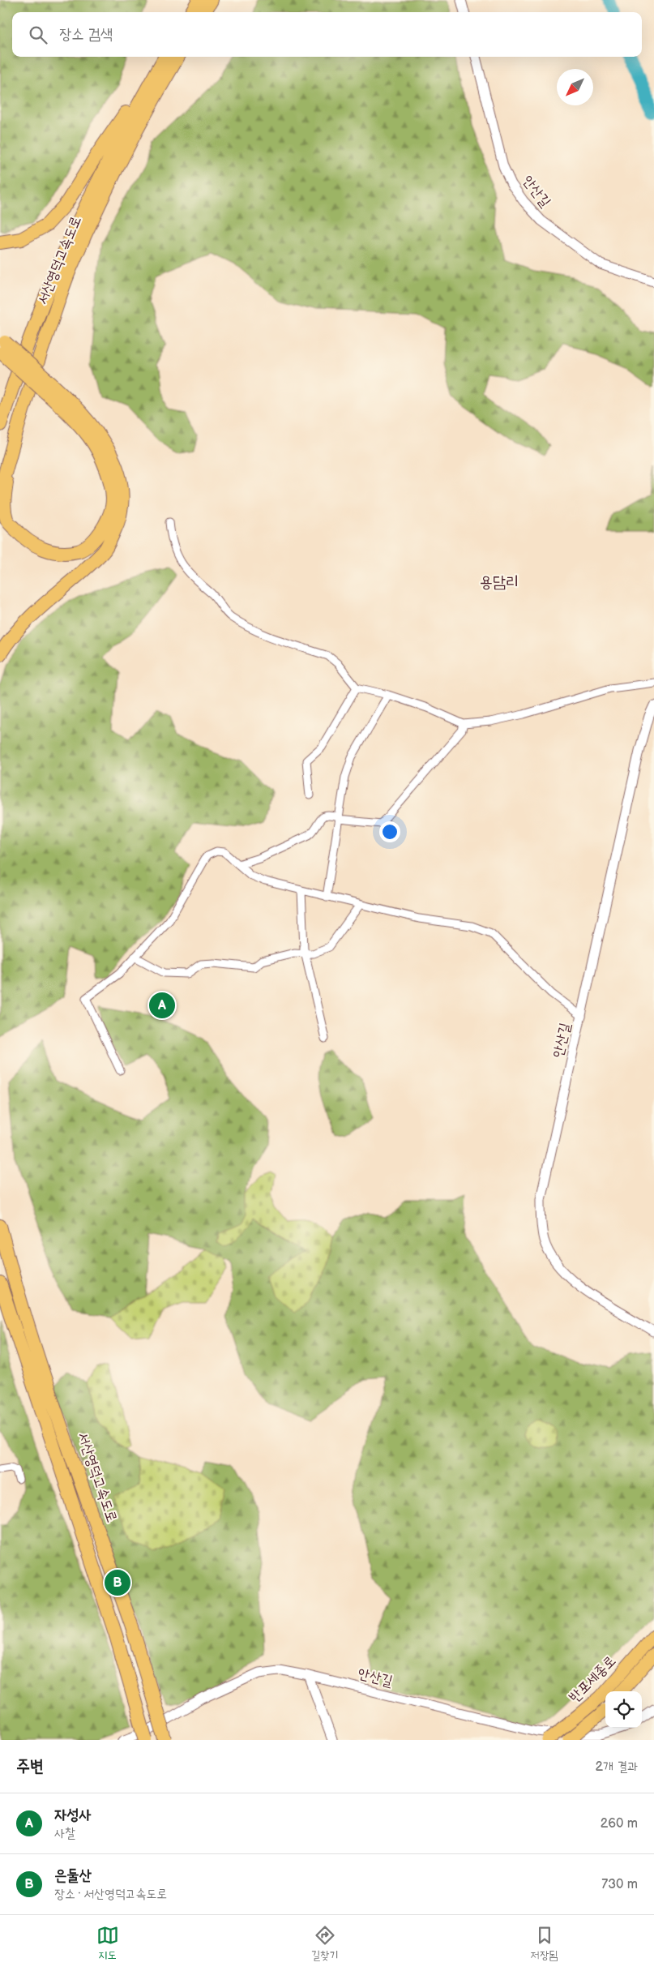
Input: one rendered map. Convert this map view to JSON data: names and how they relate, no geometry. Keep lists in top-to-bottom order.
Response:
{
  "streets": {
    "highway": ["서산영덕고속도로", "반포세종로"],
    "street": ["안산길"]
  },
  "districts": ["용담리"],
  "north": "bottom left",
  "page": {
    "search": "장소 검색",
    "pins": ["A", "B"],
    "heading": ["주변", "2개 결과"],
    "list": [
      {
        "mark": "A",
        "name": "자성사",
        "note": "사찰",
        "value": "260 m"
      },
      {
        "mark": "B",
        "name": "은둘산",
        "note": "장소 · 서산영덕고속도로",
        "value": "730 m"
      }
    ],
    "nav": ["지도", "길찾기", "저장됨"]
  }
}
